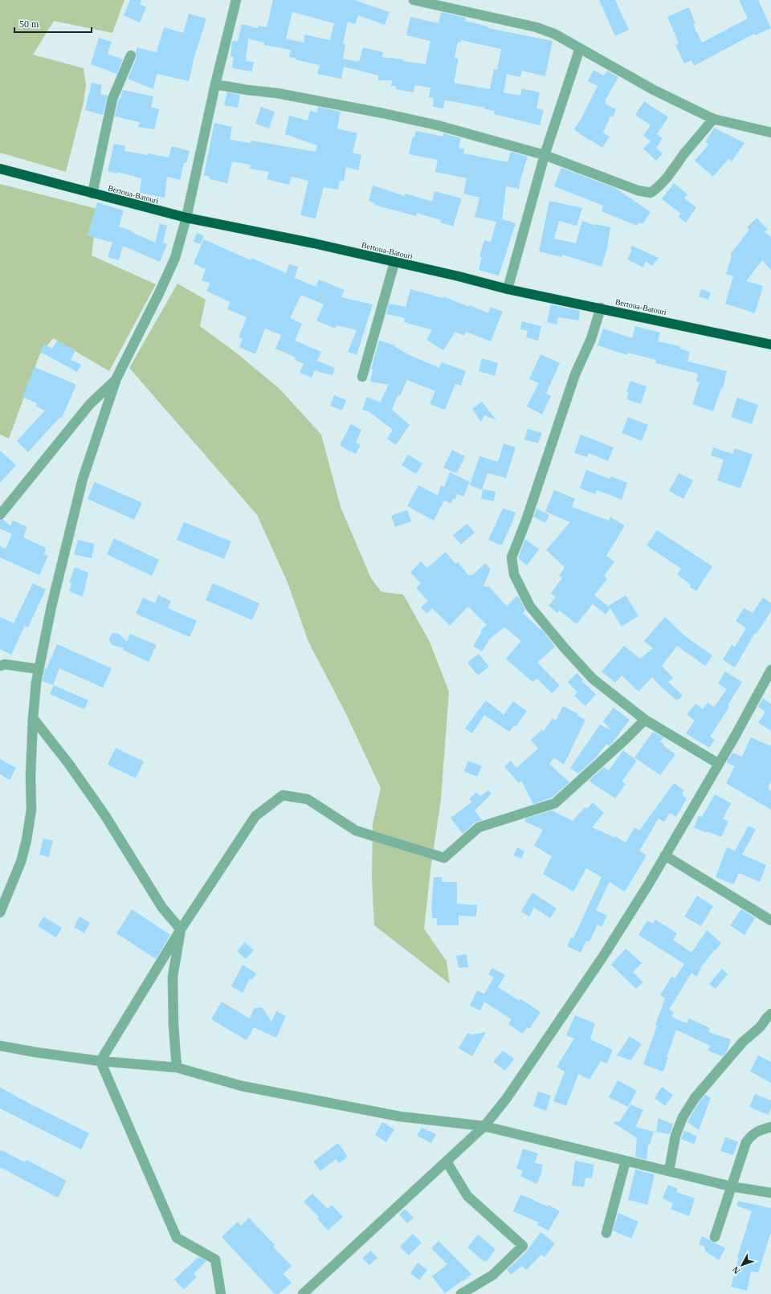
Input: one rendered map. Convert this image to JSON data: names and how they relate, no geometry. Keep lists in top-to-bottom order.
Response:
{
  "streets": {
    "highway": ["Bertoua-Batouri"]
  },
  "scale_bar": "50 m",
  "north": "bottom left"
}
